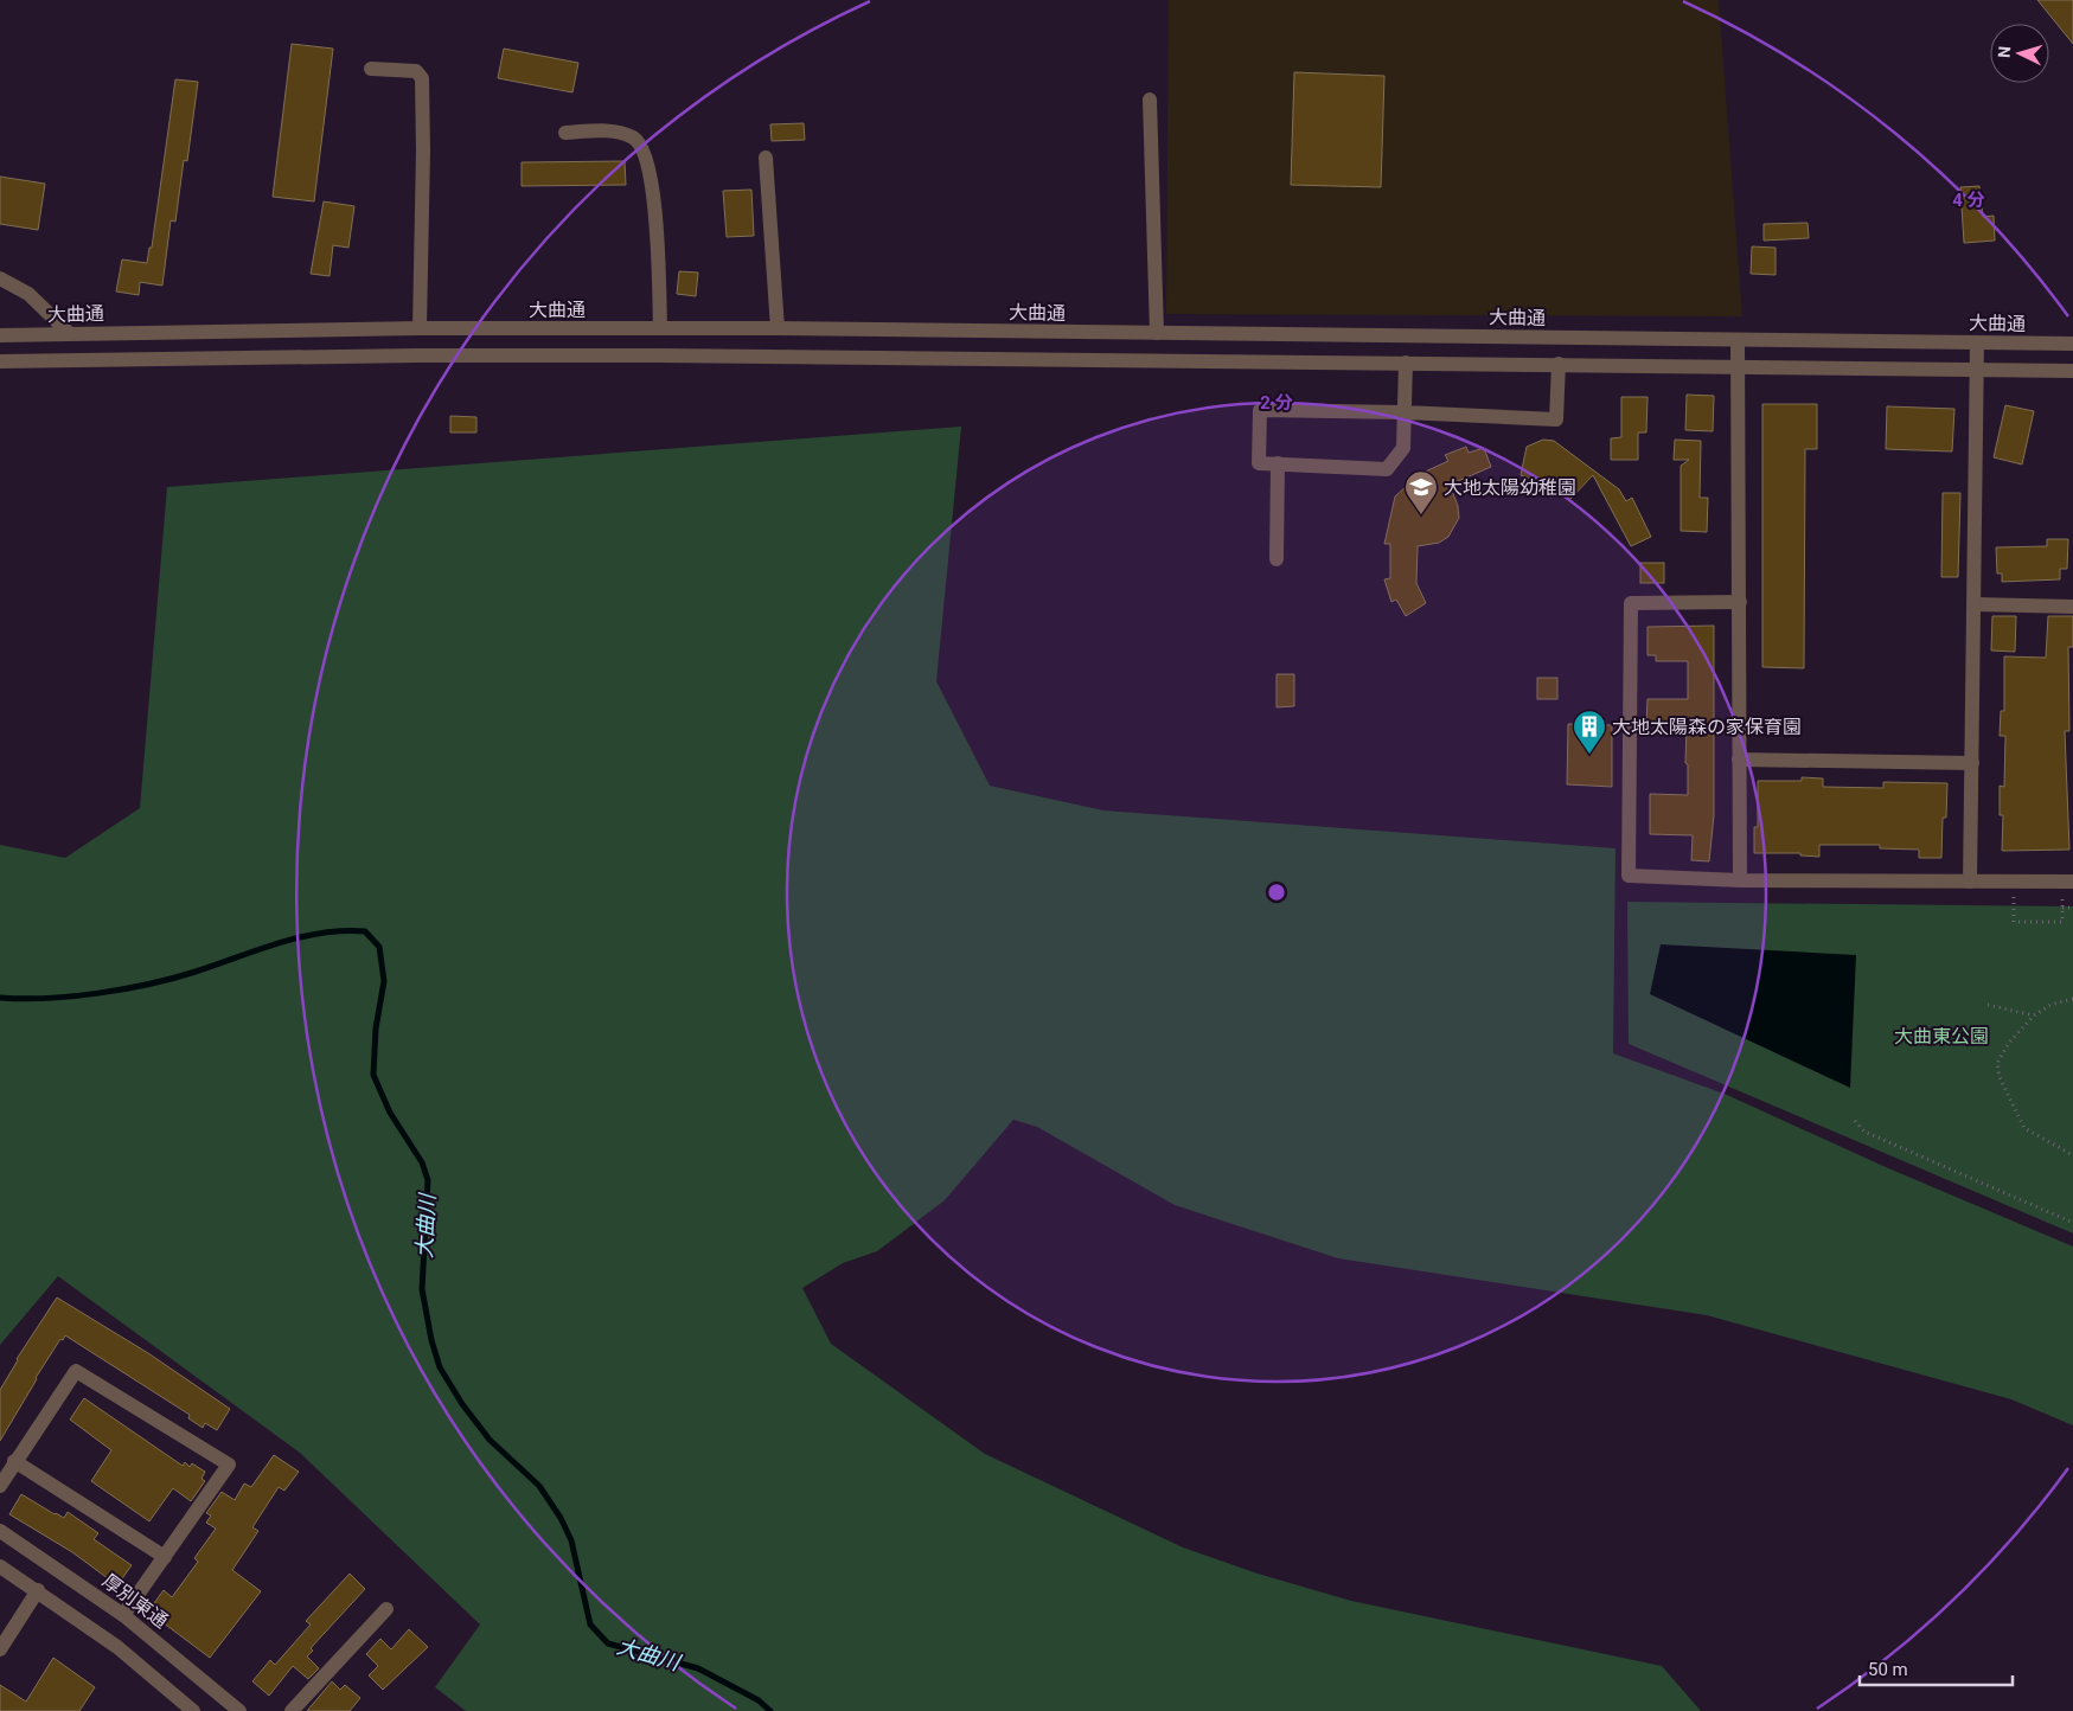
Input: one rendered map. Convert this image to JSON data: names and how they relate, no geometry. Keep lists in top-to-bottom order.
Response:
{
  "streets": {
    "street": ["大曲通", "厚別東通"]
  },
  "water": ["大曲川"],
  "parks": ["大曲東公園"],
  "places": {
    "school or university": ["大地太陽幼稚園"],
    "building": ["大地太陽森の家保育園"]
  },
  "scale_bar": "50 m",
  "north": "left",
  "rings": ["4 分", "2 分"]
}
